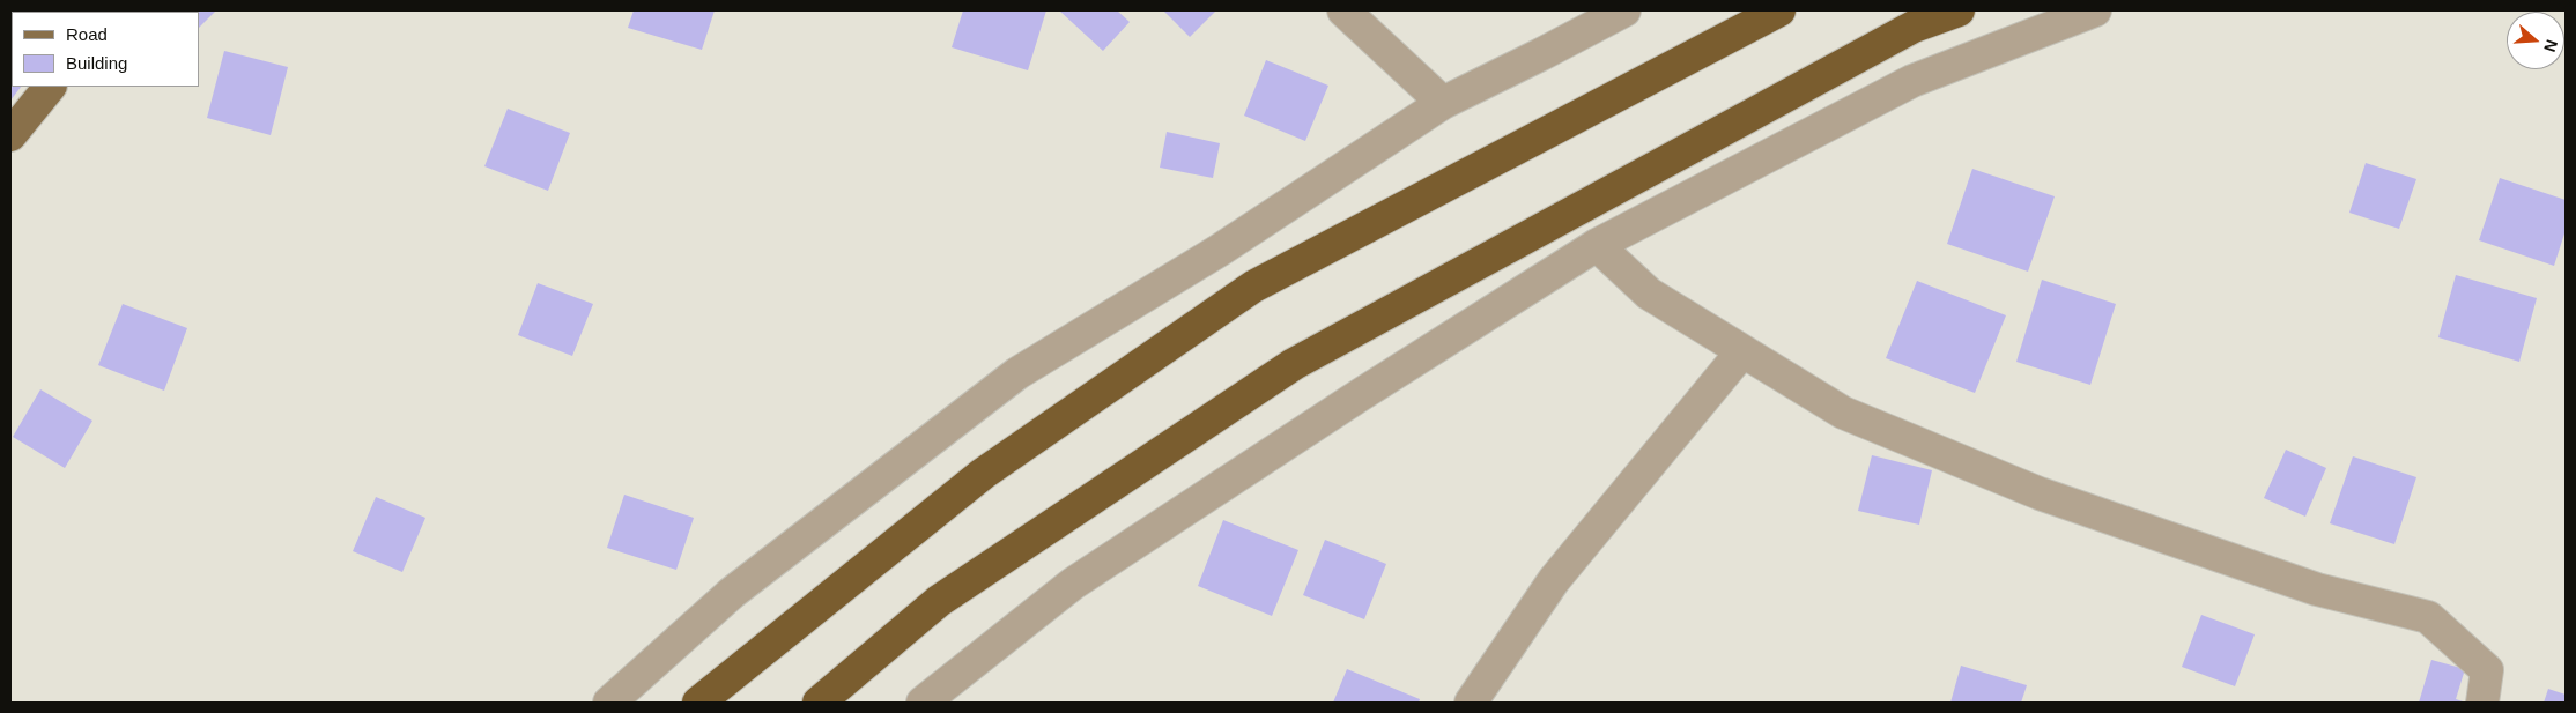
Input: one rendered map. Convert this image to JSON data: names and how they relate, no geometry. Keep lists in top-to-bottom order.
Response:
{
  "legend": ["Road", "Building"],
  "north": "right"
}
